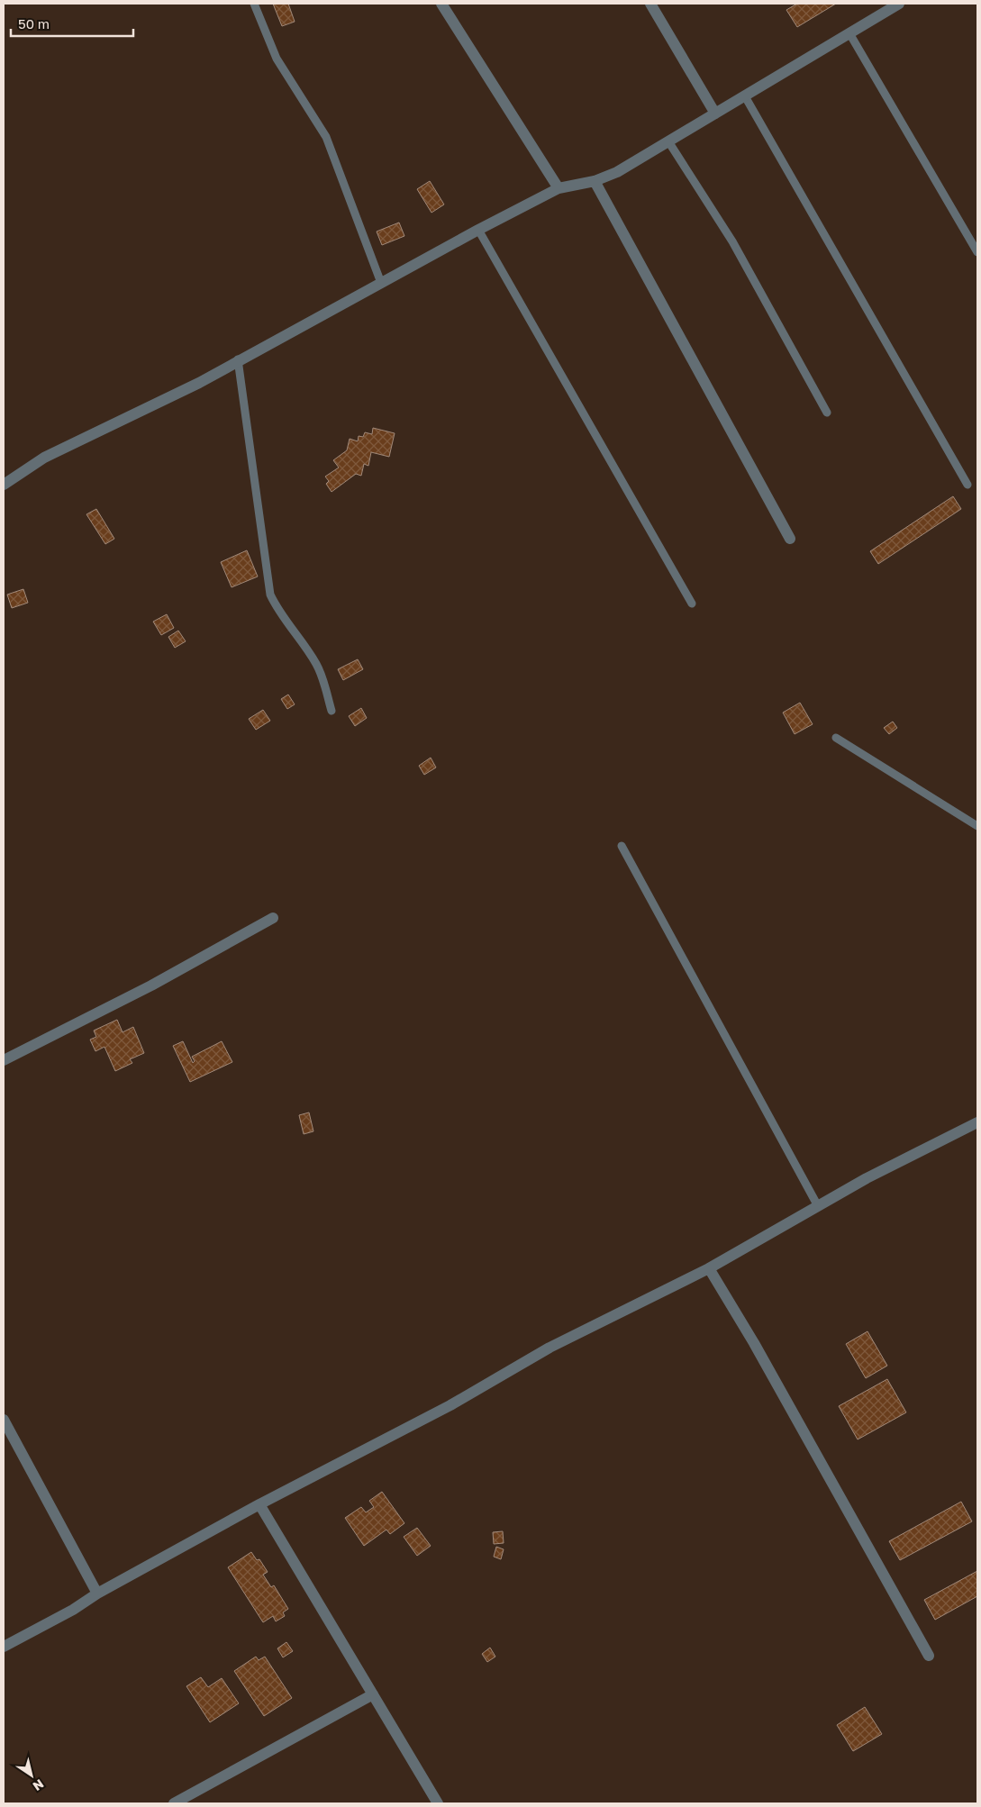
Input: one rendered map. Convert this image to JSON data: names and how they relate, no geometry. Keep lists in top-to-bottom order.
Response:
{
  "scale_bar": "50 m",
  "north": "bottom right"
}
